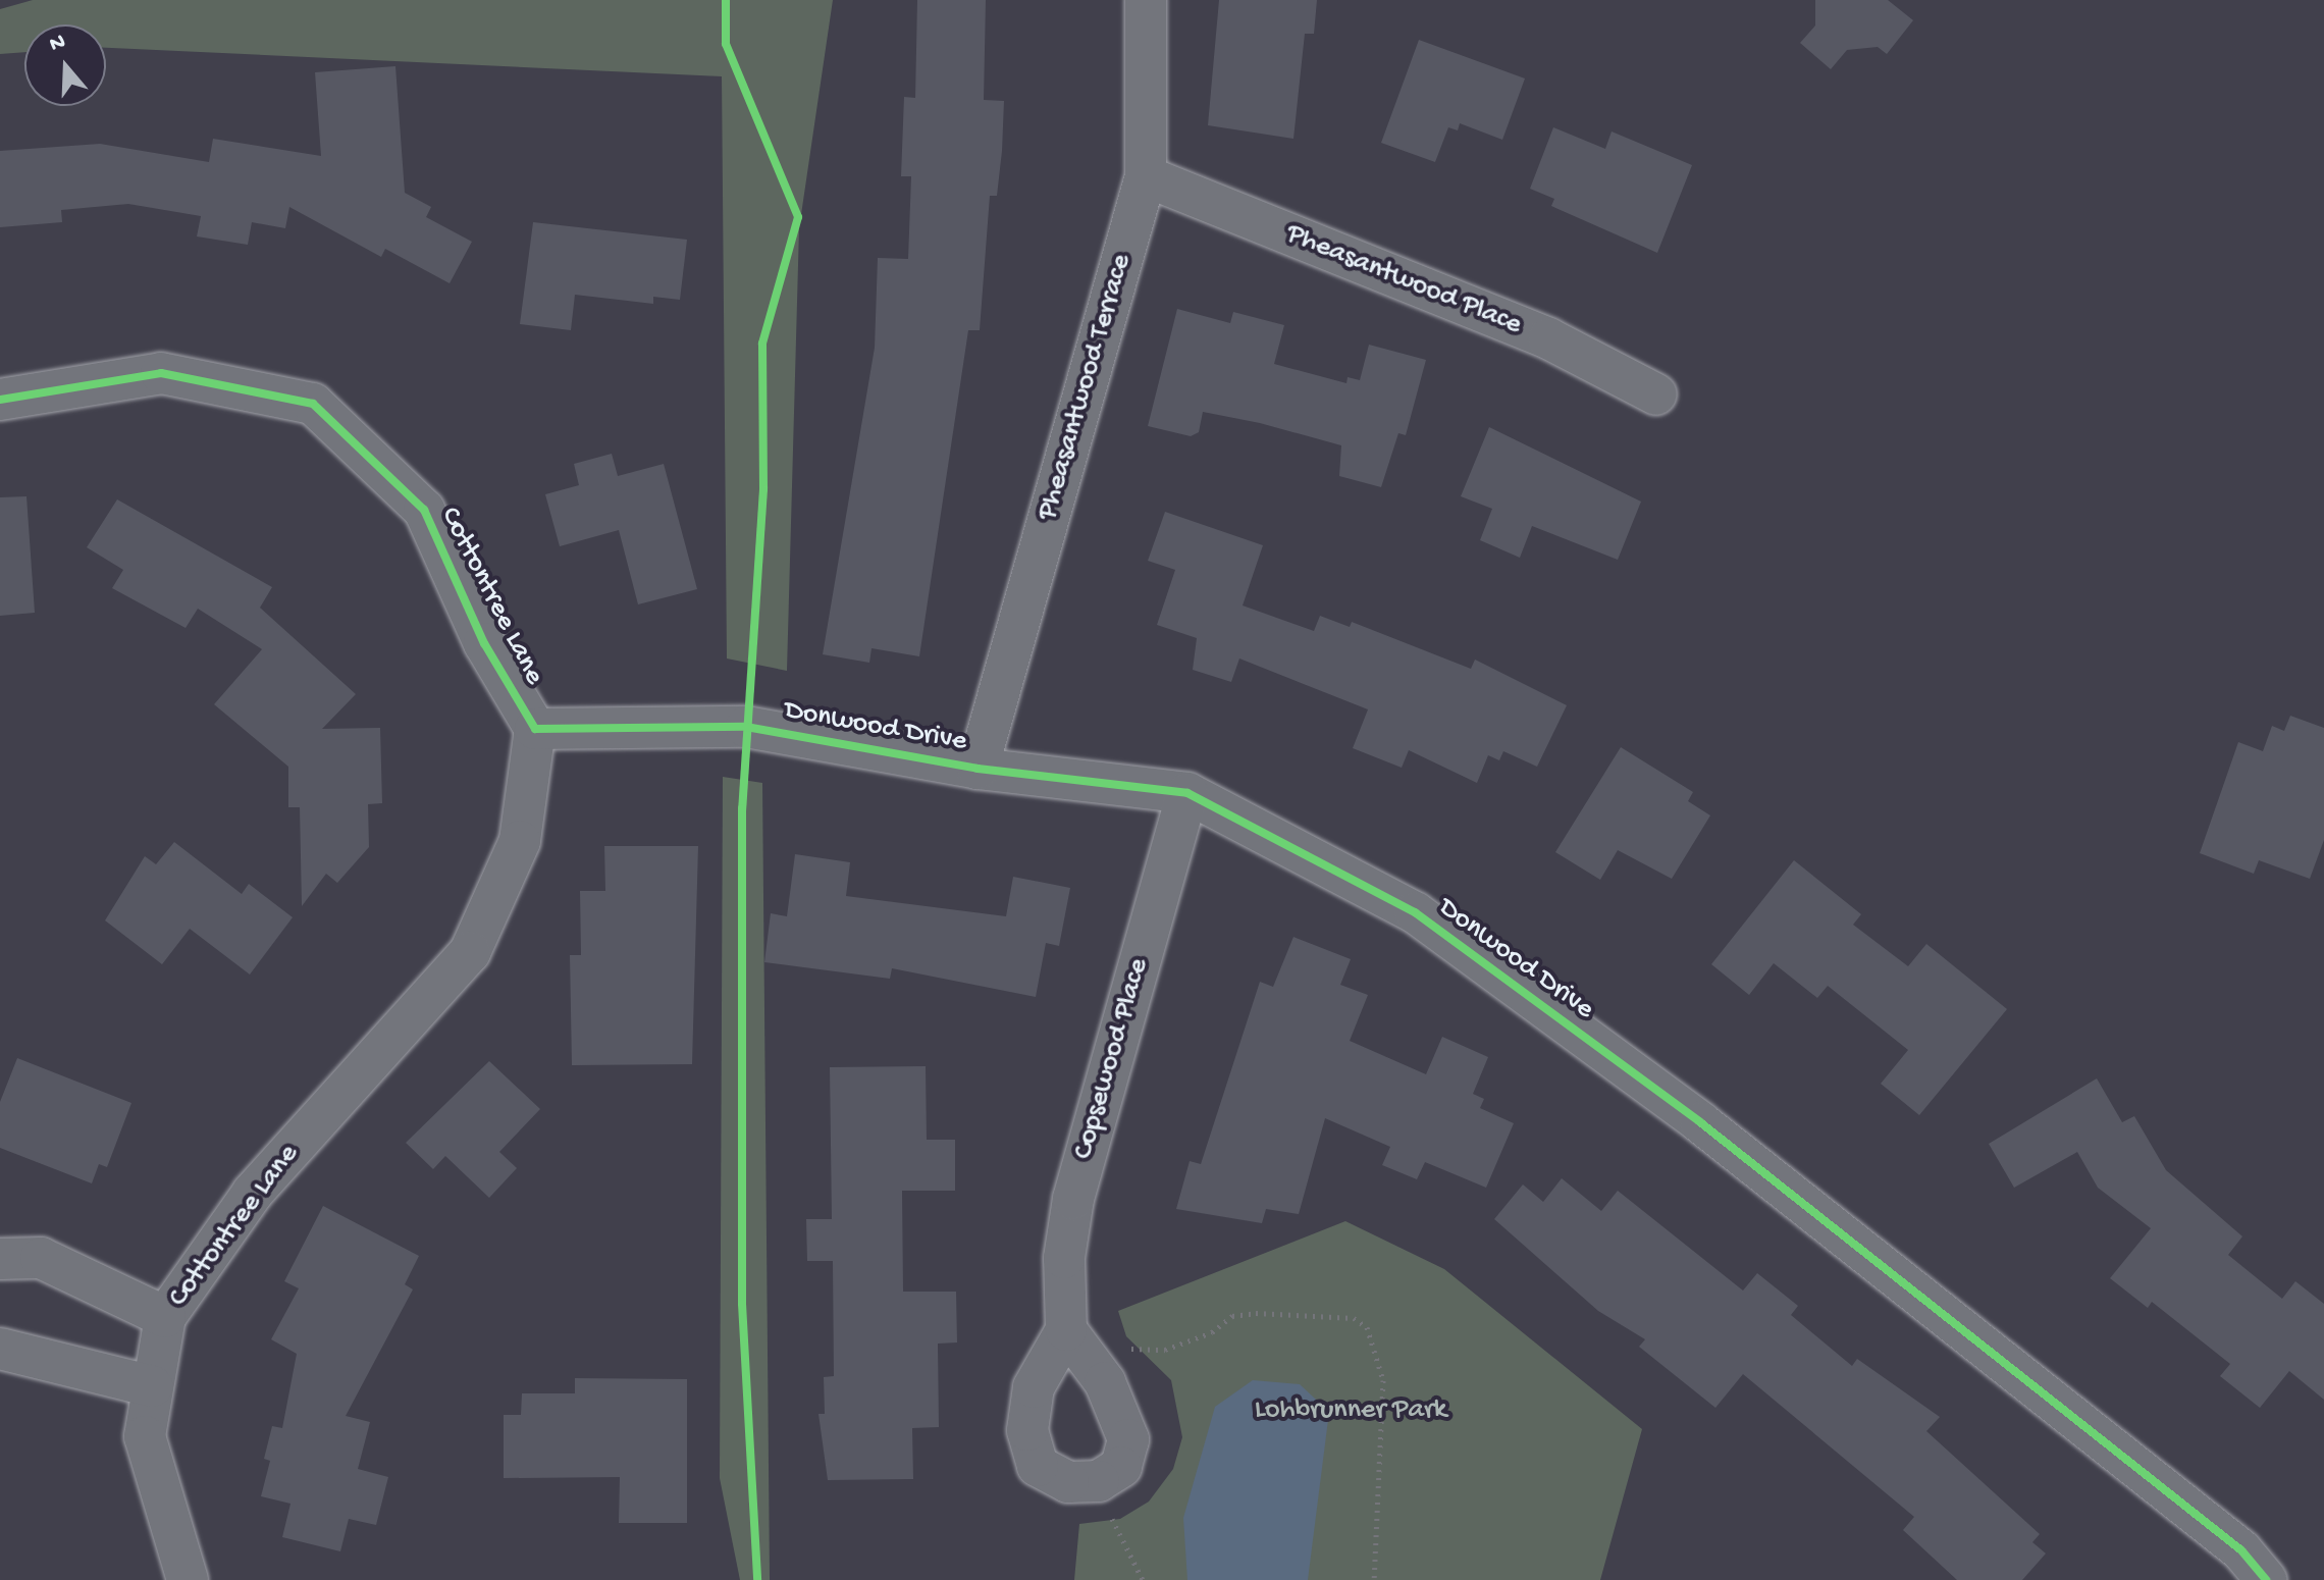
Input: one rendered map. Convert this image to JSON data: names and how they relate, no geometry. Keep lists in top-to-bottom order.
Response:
{
  "streets": {
    "street": [
      "Pheasantwood Place",
      "Pheasantwood Terrace",
      "Cottontree Lane",
      "Donwood Drive",
      "Copsewood Place"
    ]
  },
  "crossings": [
    ["Pheasantwood Place", "Pheasantwood Terrace"],
    ["Pheasantwood Terrace", "Donwood Drive"],
    ["Cottontree Lane", "Donwood Drive"],
    ["Donwood Drive", "Copsewood Place"]
  ],
  "parks": ["Lohbrunner Park"],
  "north": "top"
}
